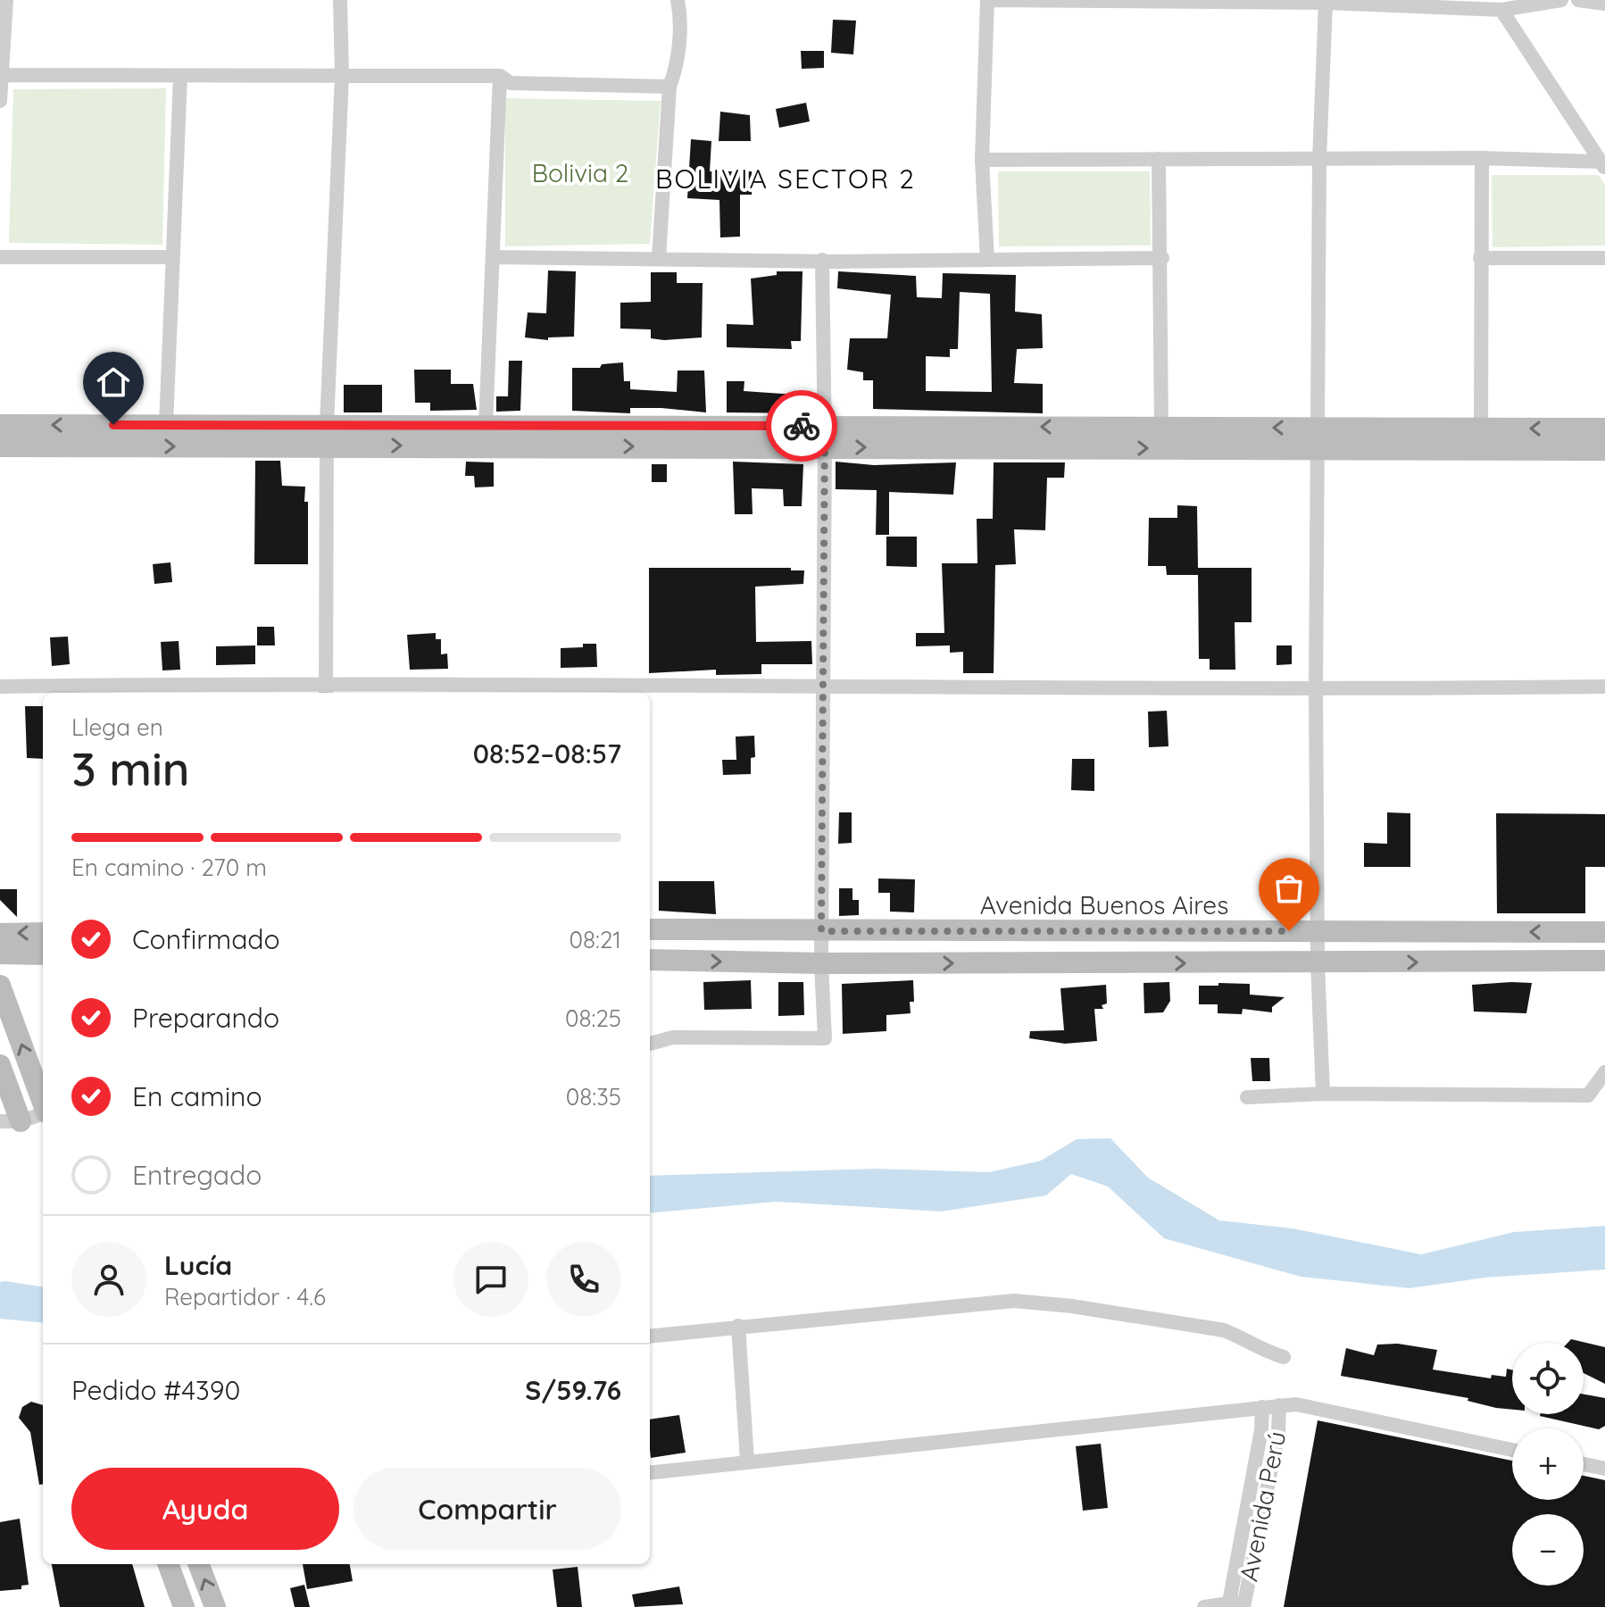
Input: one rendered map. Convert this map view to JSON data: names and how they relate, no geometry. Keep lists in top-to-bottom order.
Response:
{
  "streets": {
    "main road": ["Avenida Buenos Aires"],
    "street": ["Avenida Perú"]
  },
  "districts": ["BOLIVIA SECTOR 2"],
  "parks": ["Bolivia 2"],
  "page": {
    "heading": ["3 min", "Llega en", "08:52–08:57"],
    "panel": [
      "Lucía",
      "Repartidor · 4.6",
      "Pedido #4390",
      "S/59.76"
    ],
    "bar": "En camino · 270 m",
    "list": [
      ["Confirmado", "08:21"],
      ["Preparando", "08:25"],
      ["En camino", "08:35"],
      "Entregado"
    ],
    "map_buttons": ["+", "−"],
    "buttons": ["Ayuda", "Compartir"]
  }
}
